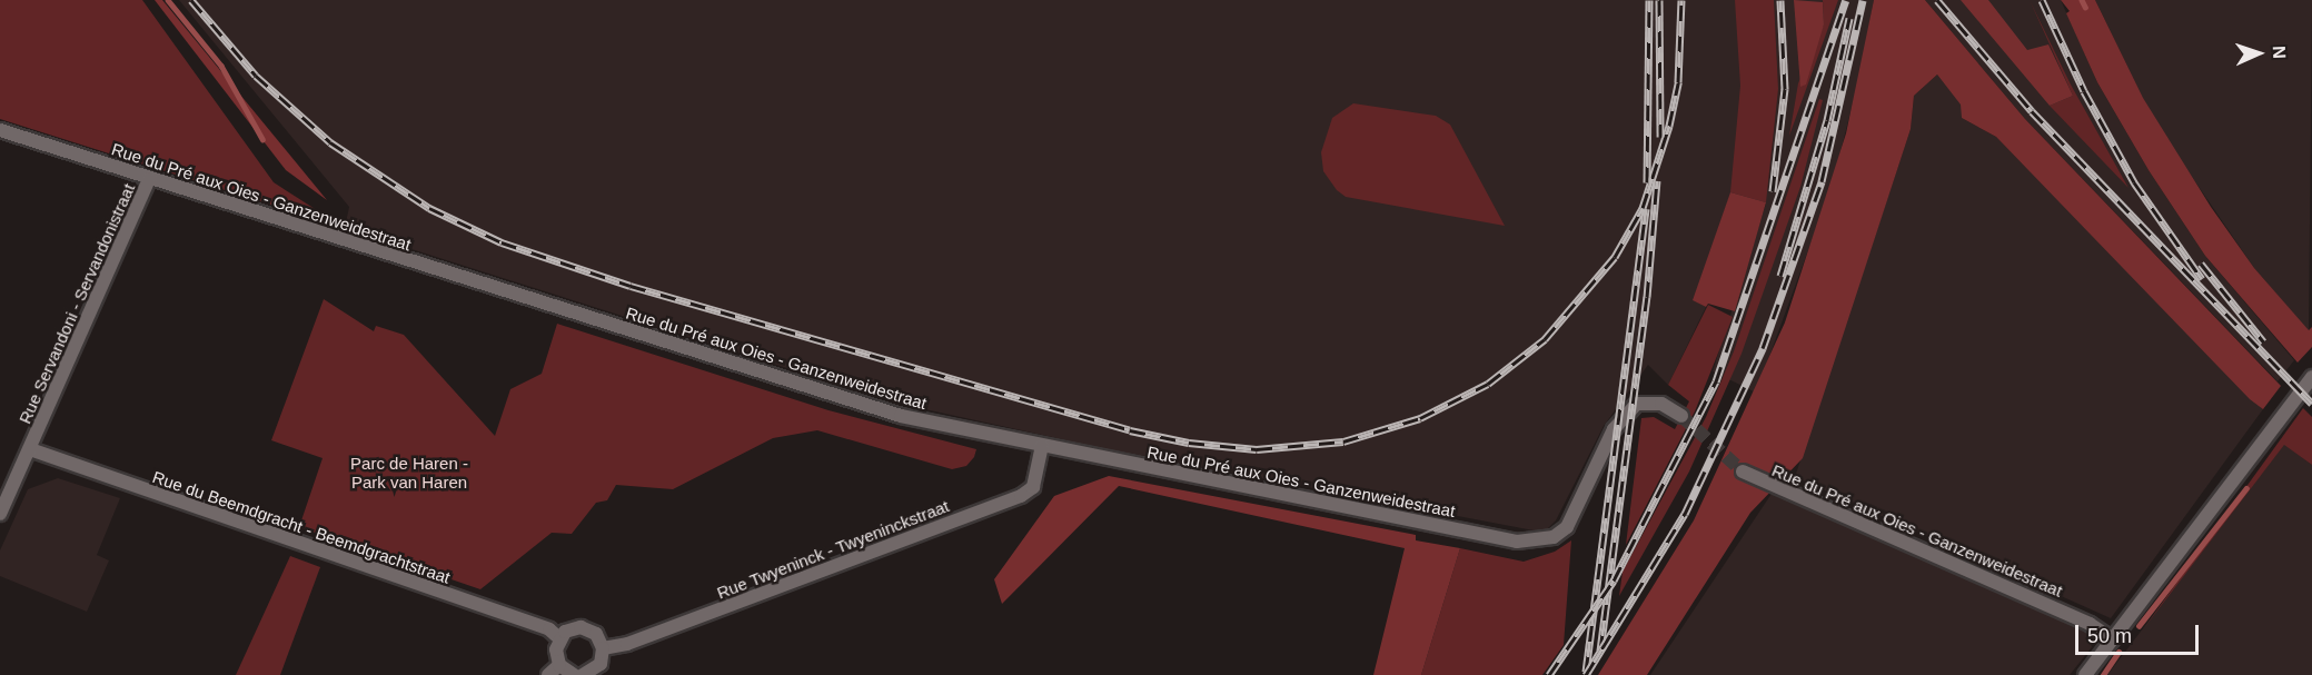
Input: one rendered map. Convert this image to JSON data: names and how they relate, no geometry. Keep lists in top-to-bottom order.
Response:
{
  "streets": {
    "street": [
      "Rue du Pré aux Oies - Ganzenweidestraat",
      "Rue Servandoni - Servandonistraat",
      "Rue du Beemdgracht - Beemdgrachtstraat",
      "Rue Twyeninck - Twyeninckstraat"
    ]
  },
  "crossings": [
    ["Rue du Pré aux Oies - Ganzenweidestraat", "Rue Servandoni - Servandonistraat"],
    ["Rue du Pré aux Oies - Ganzenweidestraat", "Rue Twyeninck - Twyeninckstraat"],
    ["Rue Servandoni - Servandonistraat", "Rue du Beemdgracht - Beemdgrachtstraat"]
  ],
  "parks": ["Parc de Haren - Park van Haren"],
  "scale_bar": "50 m",
  "north": "right"
}
